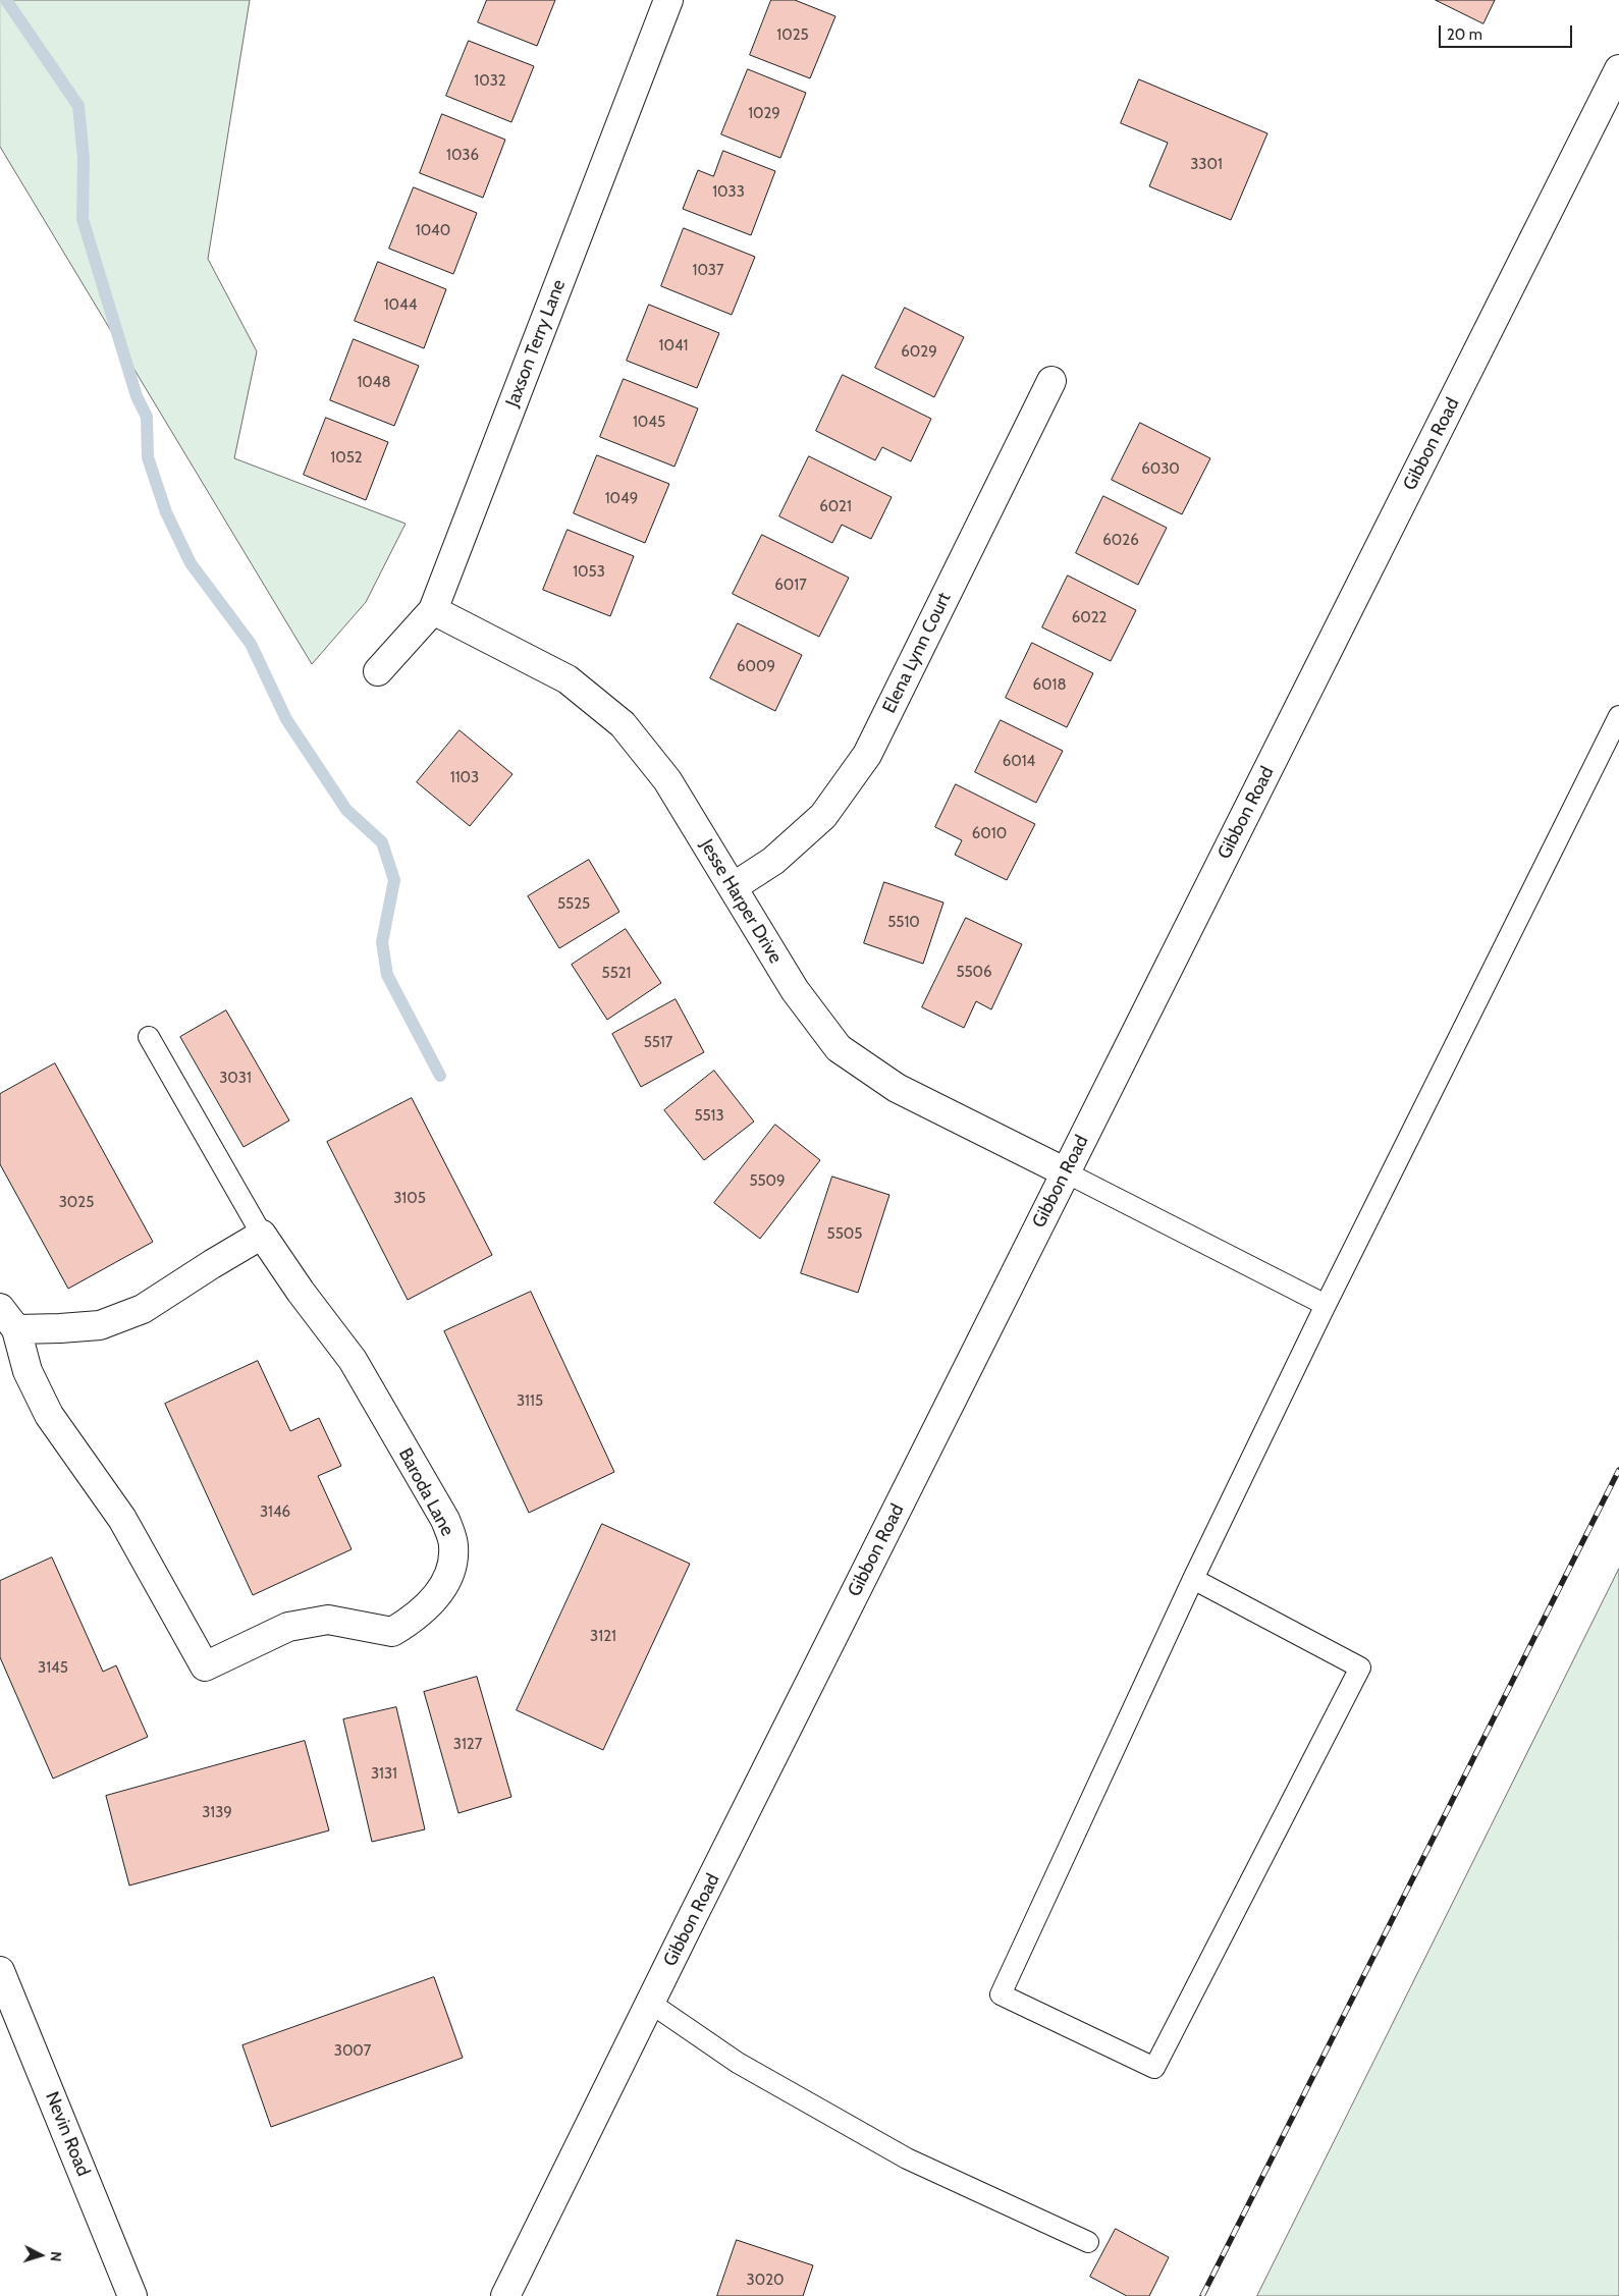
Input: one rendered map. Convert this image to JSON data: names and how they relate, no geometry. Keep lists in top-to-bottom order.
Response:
{
  "streets": {
    "street": [
      "Jaxson Terry Lane",
      "Gibbon Road",
      "Elena Lynn Court",
      "Jesse Harper Drive",
      "Baroda Lane",
      "Nevin Road"
    ]
  },
  "crossings": [
    ["Jaxson Terry Lane", "Jesse Harper Drive"],
    ["Gibbon Road", "Jesse Harper Drive"],
    ["Elena Lynn Court", "Jesse Harper Drive"]
  ],
  "house_numbers": [
    "1025",
    "1032",
    "1029",
    "1036",
    "3301",
    "1033",
    "1040",
    "1037",
    "1044",
    "1041",
    "6029",
    "1048",
    "1045",
    "1052",
    "6030",
    "1049",
    "6021",
    "6026",
    "1053",
    "6017",
    "6022",
    "6009",
    "6018",
    "6014",
    "1103",
    "6010",
    "5525",
    "5510",
    "5506",
    "5521",
    "5517",
    "3031",
    "5513",
    "5509",
    "3105",
    "3025",
    "5505",
    "3115",
    "3146",
    "3121",
    "3145",
    "3127",
    "3131",
    "3139",
    "3007",
    "3020"
  ],
  "scale_bar": "20 m",
  "north": "right"
}
